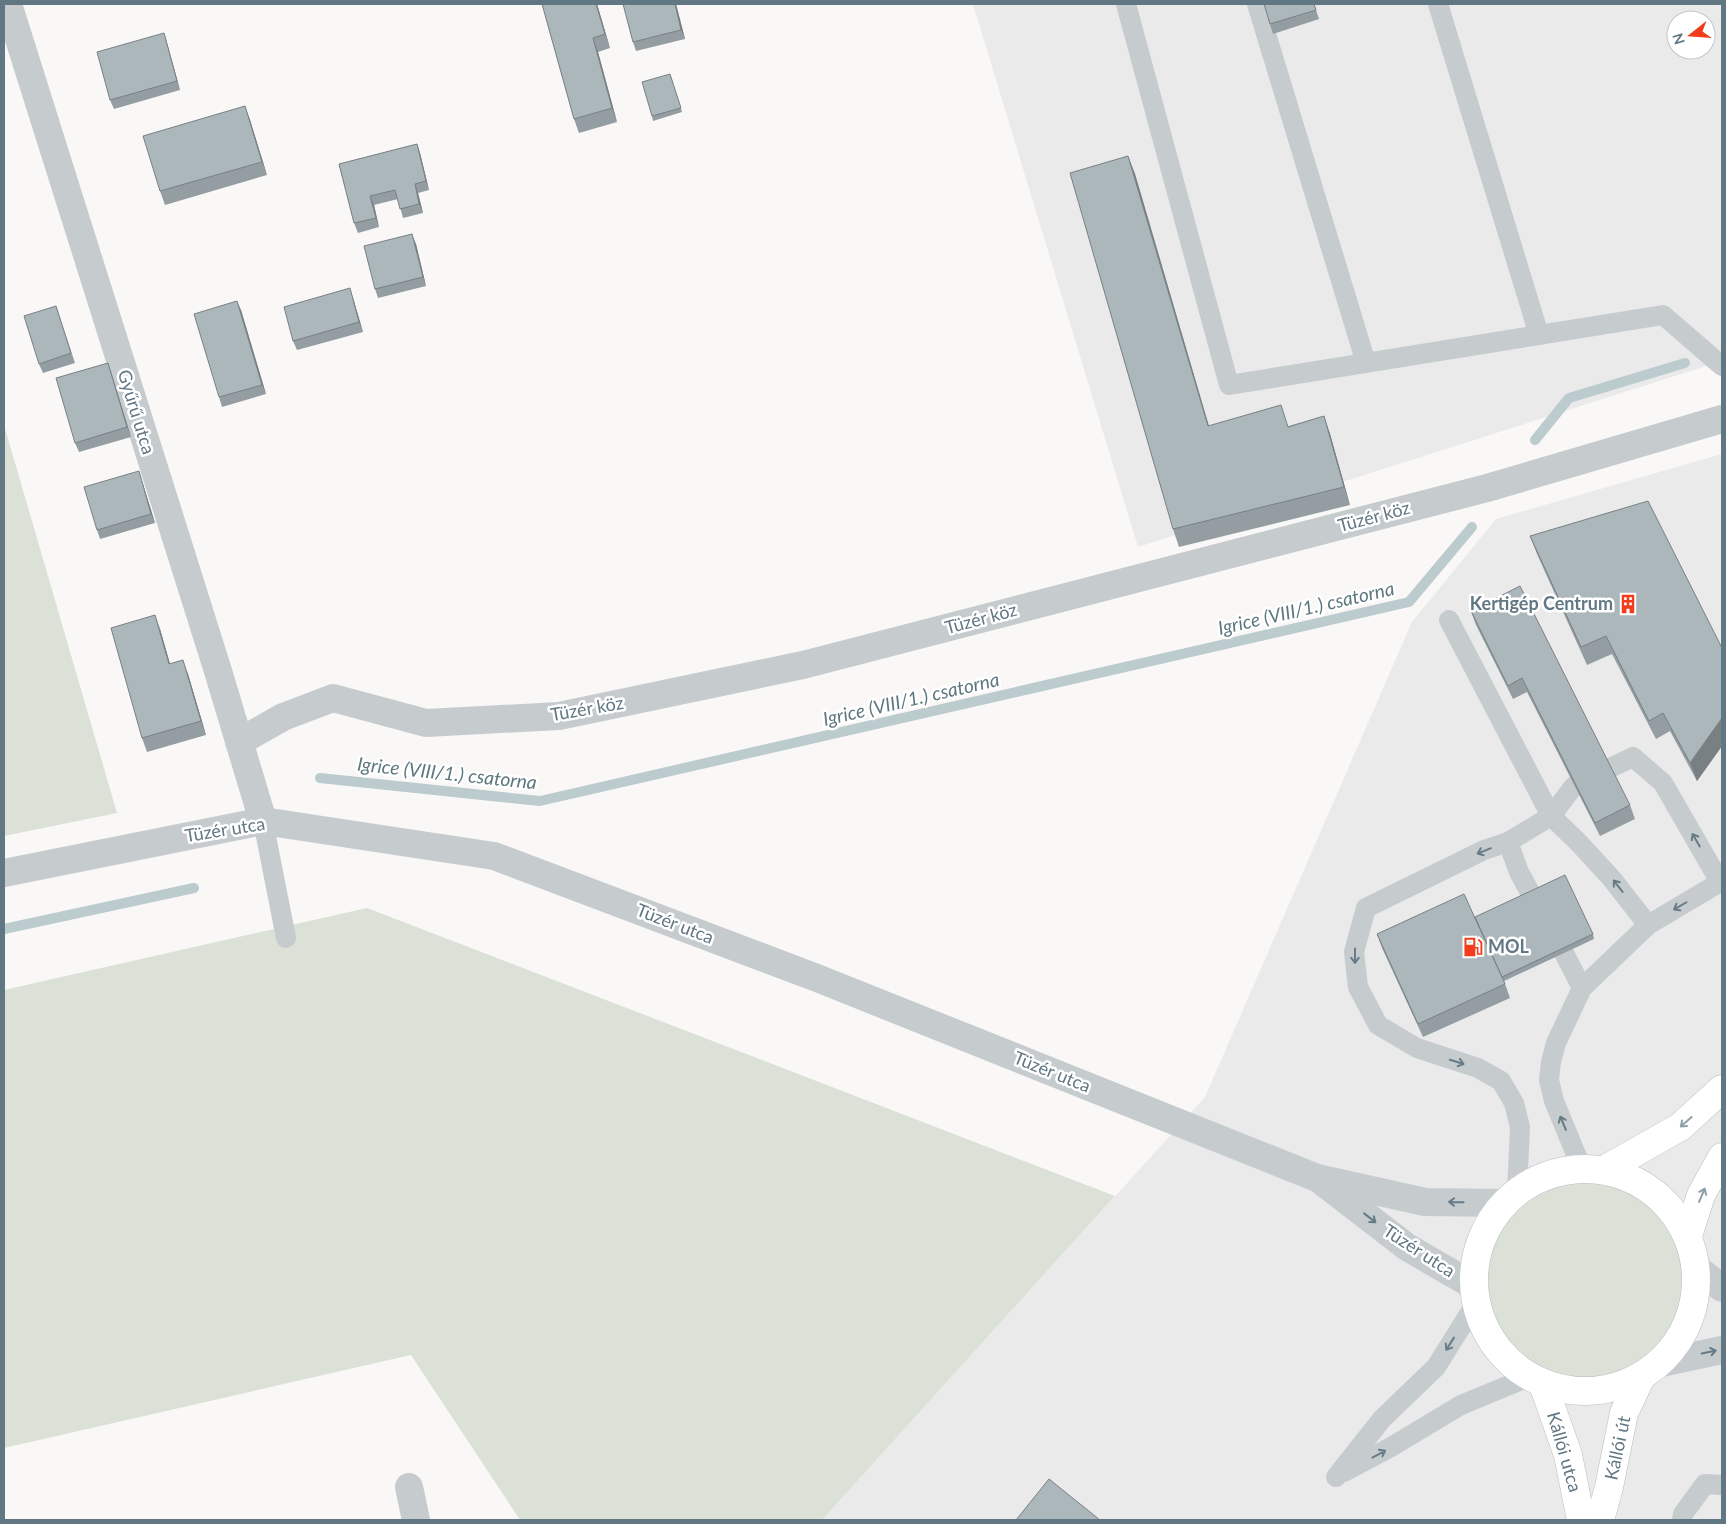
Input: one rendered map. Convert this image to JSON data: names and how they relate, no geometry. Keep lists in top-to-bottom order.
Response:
{
  "streets": {
    "main road": ["Kállói út", "Kállói utca"],
    "street": ["Gyűrű utca", "Tüzér köz", "Tüzér utca"]
  },
  "crossings": [
    ["Gyűrű utca", "Tüzér köz"],
    ["Gyűrű utca", "Tüzér utca"]
  ],
  "water": ["Igrice (VIII/1.) csatorna"],
  "places": {
    "building": ["Kertigép Centrum"],
    "fuel station": ["MOL"]
  },
  "north": "left"
}
